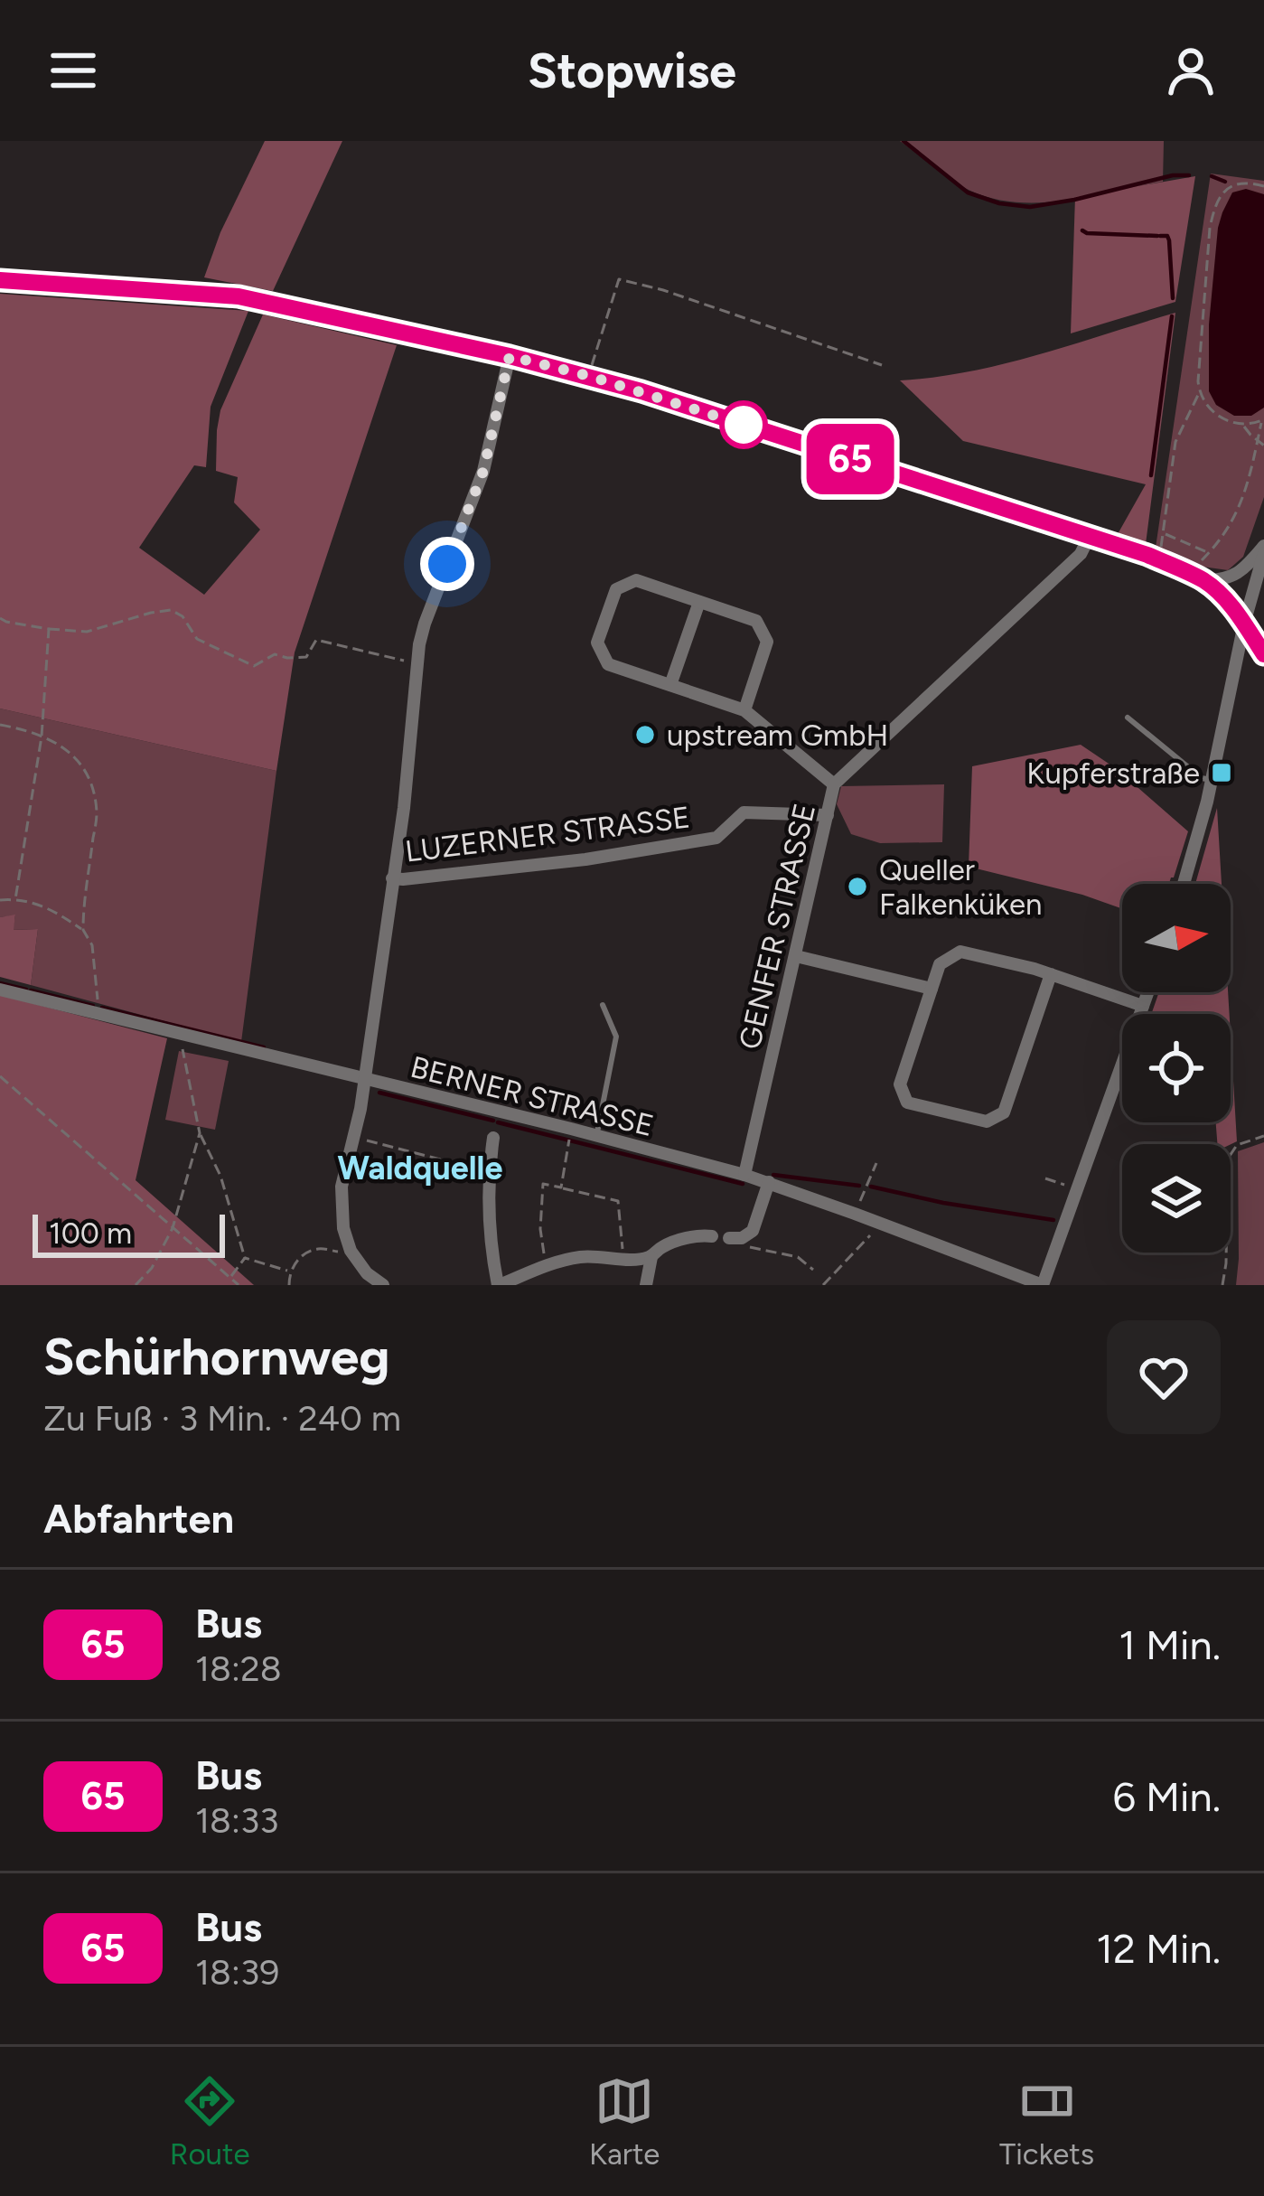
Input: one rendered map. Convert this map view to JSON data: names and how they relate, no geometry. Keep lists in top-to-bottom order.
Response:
{
  "streets": {
    "street": ["LUZERNER STRASSE", "GENFER STRASSE", "BERNER STRASSE"]
  },
  "crossings": [
    ["LUZERNER STRASSE", "GENFER STRASSE"],
    ["GENFER STRASSE", "BERNER STRASSE"]
  ],
  "districts": ["Waldquelle"],
  "places": {
    "other": ["upstream GmbH", "Queller Falkenküken"],
    "transit": ["Kupferstraße"]
  },
  "lines": ["bus line 65"],
  "scale_bar": "100 m",
  "north": "right",
  "page": {
    "header": "Stopwise",
    "on_map": "65",
    "scale": "100 m",
    "heading": [
      ["Schürhornweg", "Zu Fuß · 3 Min. · 240 m"],
      "Abfahrten"
    ],
    "list": [
      {
        "mark": "65",
        "name": "Bus",
        "note": "18:28",
        "value": "1 Min."
      },
      {
        "mark": "65",
        "name": "Bus",
        "note": "18:33",
        "value": "6 Min."
      },
      {
        "mark": "65",
        "name": "Bus",
        "note": "18:39",
        "value": "12 Min."
      }
    ],
    "tabs": ["Route", "Karte", "Tickets"]
  }
}
